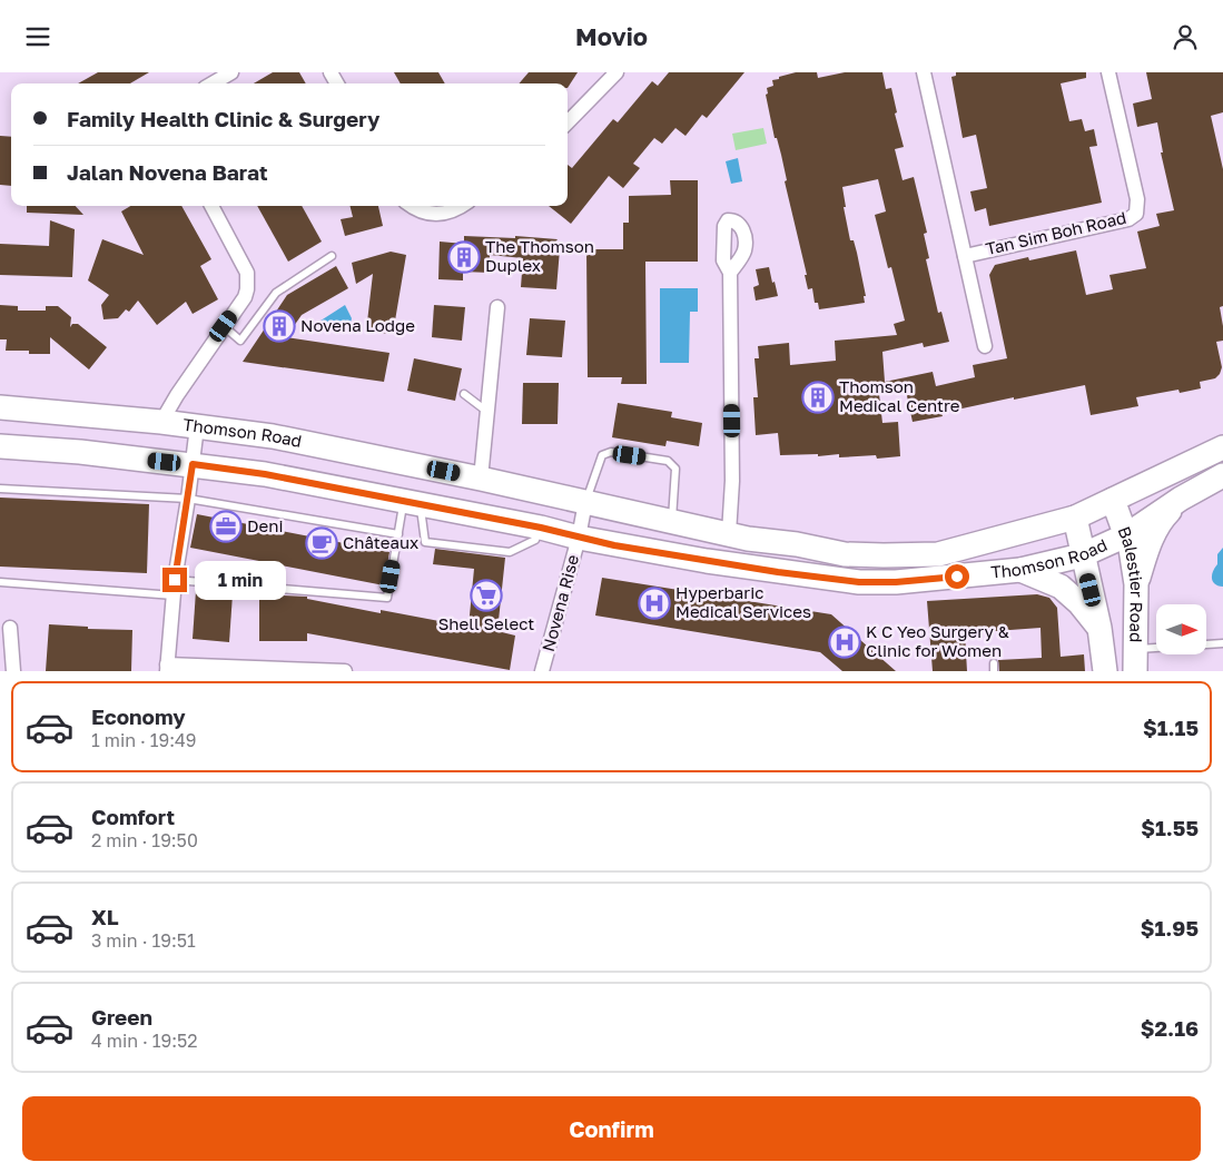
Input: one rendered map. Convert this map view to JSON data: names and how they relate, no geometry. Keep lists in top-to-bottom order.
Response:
{
  "streets": {
    "main road": ["Thomson Road", "Balestier Road"],
    "street": ["Tan Sim Boh Road", "Novena Rise"]
  },
  "crossings": [
    ["Thomson Road", "Balestier Road"],
    ["Thomson Road", "Novena Rise"]
  ],
  "places": {
    "building": ["The Thomson Duplex", "Novena Lodge", "Thomson Medical Centre"],
    "office": ["Deni"],
    "cafe": ["Châteaux"],
    "supermarket": ["Shell Select"],
    "hospital": ["Hyperbaric Medical Services", "K C Yeo Surgery & Clinic for Women"]
  },
  "north": "right",
  "page": {
    "header": "Movio",
    "banner": ["Family Health Clinic & Surgery", "Jalan Novena Barat"],
    "bubble": "1 min",
    "list": [
      {
        "name": "Economy",
        "note": "1 min · 19:49",
        "value": "$1.15"
      },
      {
        "name": "Comfort",
        "note": "2 min · 19:50",
        "value": "$1.55"
      },
      {
        "name": "XL",
        "note": "3 min · 19:51",
        "value": "$1.95"
      },
      {
        "name": "Green",
        "note": "4 min · 19:52",
        "value": "$2.16"
      }
    ],
    "buttons": "Confirm"
  }
}
